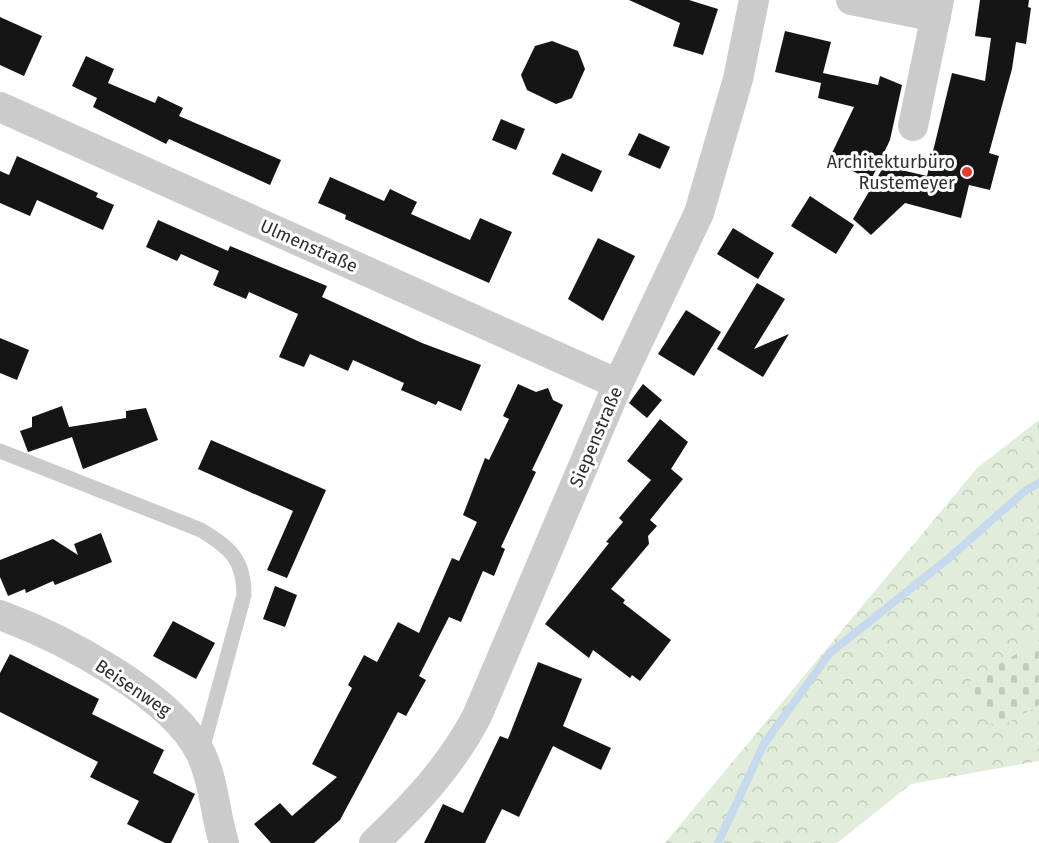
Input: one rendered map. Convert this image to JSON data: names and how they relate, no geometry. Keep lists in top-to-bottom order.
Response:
{
  "streets": {
    "street": ["Ulmenstraße", "Siepenstraße", "Beisenweg"]
  },
  "crossings": [
    ["Ulmenstraße", "Siepenstraße"]
  ],
  "places": ["Architekturbüro Rustemeyer"]
}
